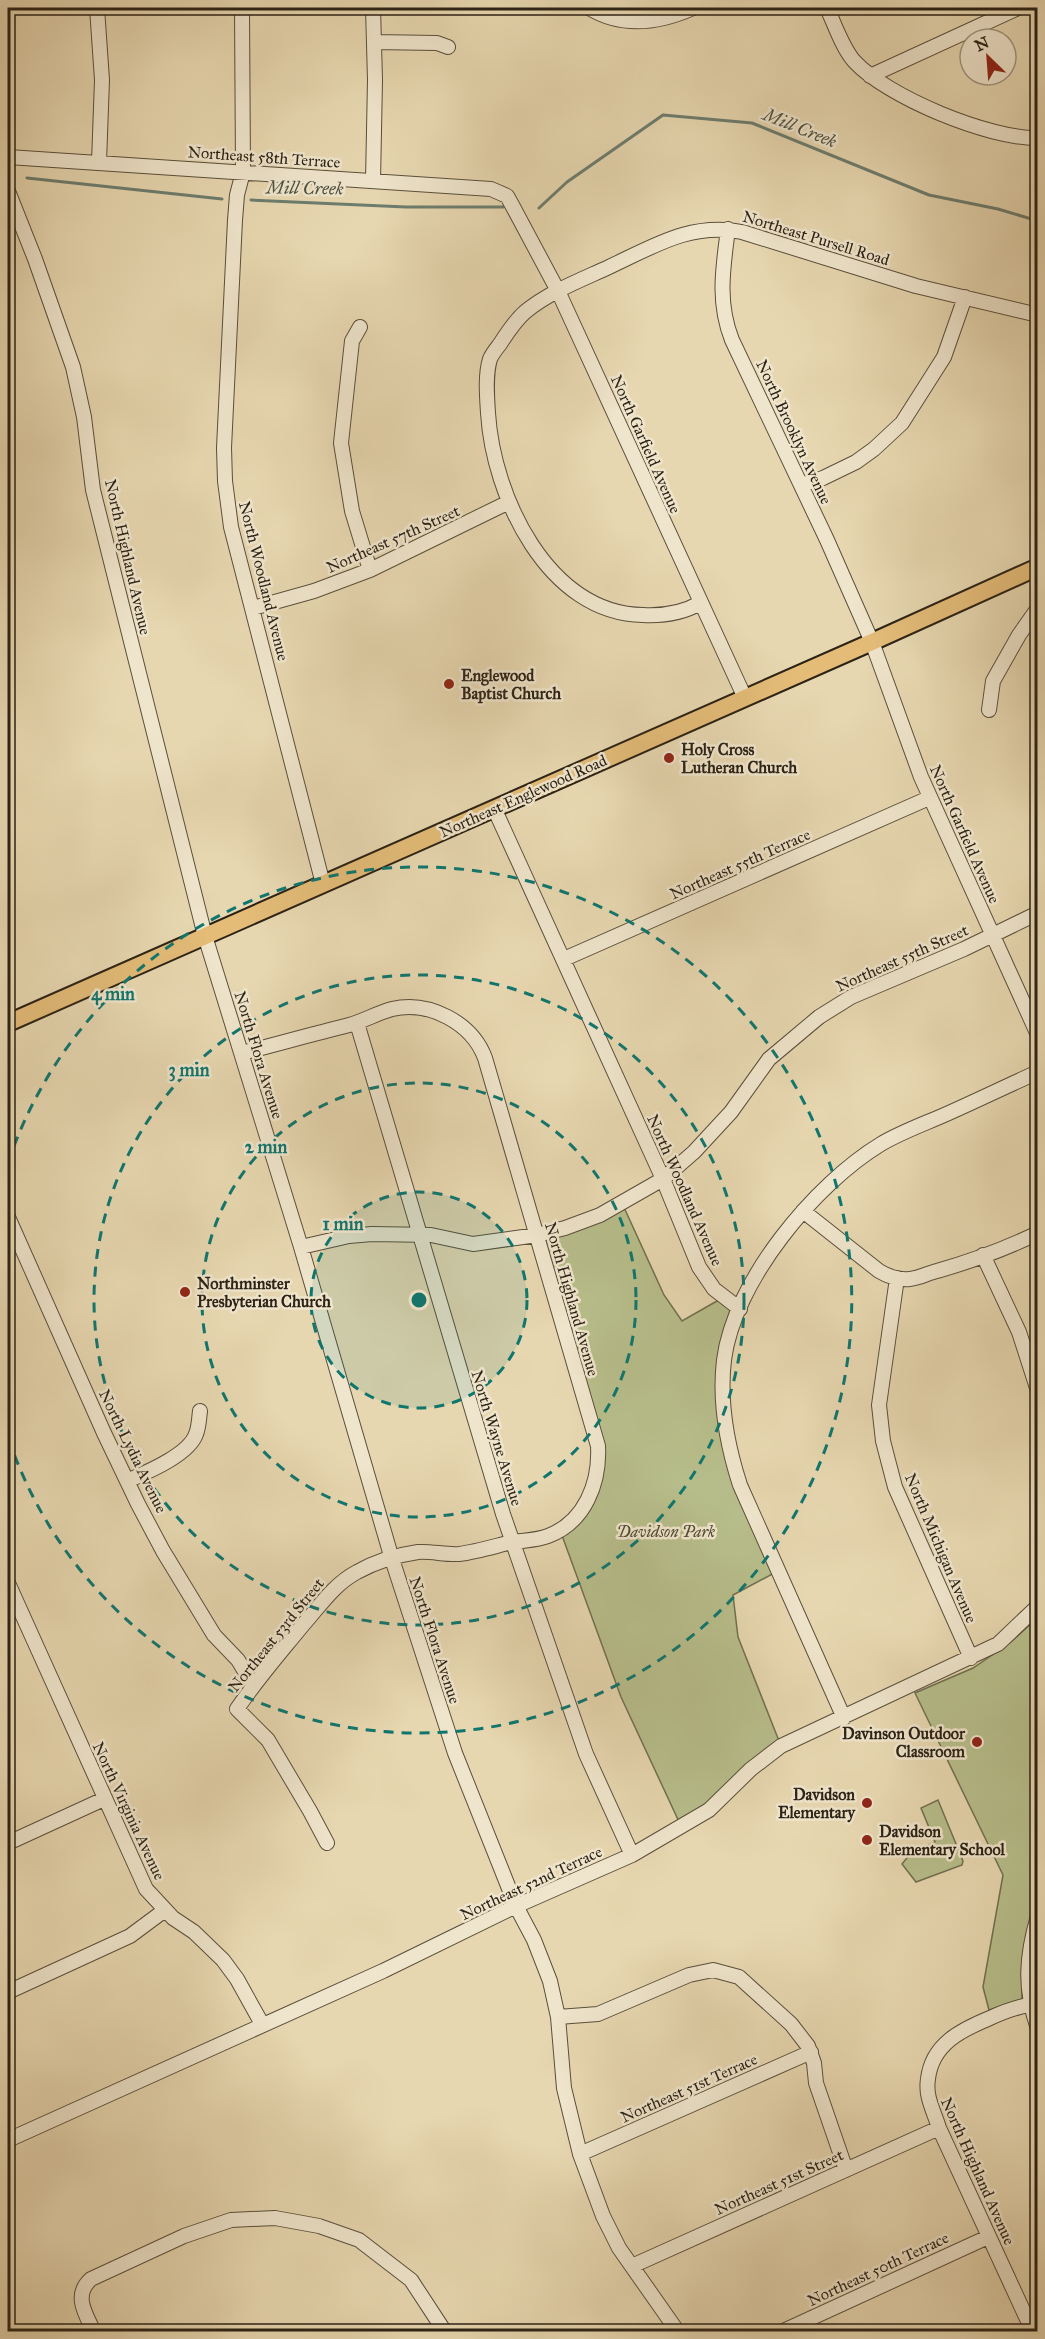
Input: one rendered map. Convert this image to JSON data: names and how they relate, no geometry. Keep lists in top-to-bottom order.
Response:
{
  "streets": {
    "main road": ["Northeast Englewood Road"],
    "street": [
      "Northeast 58th Terrace",
      "Northeast Pursell Road",
      "North Brooklyn Avenue",
      "North Garfield Avenue",
      "Northeast 57th Street",
      "North Highland Avenue",
      "North Woodland Avenue",
      "Northeast 55th Terrace",
      "Northeast 55th Street",
      "North Flora Avenue",
      "North Wayne Avenue",
      "North Lydia Avenue",
      "North Michigan Avenue",
      "Northeast 53rd Street",
      "North Virginia Avenue",
      "Northeast 52nd Terrace",
      "Northeast 51st Terrace",
      "Northeast 51st Street",
      "Northeast 50th Terrace"
    ]
  },
  "crossings": [
    ["Northeast 58th Terrace", "North Garfield Avenue"],
    ["Northeast 58th Terrace", "North Woodland Avenue"],
    ["Northeast Pursell Road", "North Brooklyn Avenue"],
    ["Northeast Pursell Road", "North Garfield Avenue"],
    ["Northeast Pursell Road", "Northeast 57th Street"],
    ["North Brooklyn Avenue", "North Garfield Avenue"],
    ["North Brooklyn Avenue", "Northeast Englewood Road"],
    ["North Garfield Avenue", "Northeast Englewood Road"],
    ["North Garfield Avenue", "Northeast 55th Terrace"],
    ["North Garfield Avenue", "Northeast 55th Street"],
    ["Northeast 57th Street", "North Woodland Avenue"],
    ["North Highland Avenue", "Northeast Englewood Road"],
    ["North Highland Avenue", "Northeast 55th Street"],
    ["North Highland Avenue", "North Flora Avenue"],
    ["North Highland Avenue", "North Wayne Avenue"],
    ["North Highland Avenue", "Northeast 53rd Street"],
    ["North Highland Avenue", "Northeast 51st Street"],
    ["North Highland Avenue", "Northeast 50th Terrace"],
    ["North Woodland Avenue", "Northeast Englewood Road"],
    ["North Woodland Avenue", "Northeast 55th Terrace"],
    ["North Woodland Avenue", "Northeast 55th Street"],
    ["Northeast Englewood Road", "North Flora Avenue"],
    ["Northeast 55th Street", "North Flora Avenue"],
    ["Northeast 55th Street", "North Wayne Avenue"],
    ["North Flora Avenue", "Northeast 53rd Street"],
    ["North Flora Avenue", "Northeast 52nd Terrace"],
    ["North Flora Avenue", "Northeast 51st Terrace"],
    ["North Flora Avenue", "Northeast 51st Street"],
    ["North Wayne Avenue", "Northeast 53rd Street"],
    ["North Wayne Avenue", "Northeast 52nd Terrace"],
    ["North Lydia Avenue", "Northeast 53rd Street"],
    ["North Michigan Avenue", "Northeast 52nd Terrace"],
    ["North Virginia Avenue", "Northeast 52nd Terrace"]
  ],
  "water": ["Mill Creek"],
  "parks": ["Davidson Park"],
  "places": [
    "Englewood Baptist Church",
    "Holy Cross Lutheran Church",
    "Northminster Presbyterian Church",
    "Davinson Outdoor Classroom",
    "Davidson Elementary",
    "Davidson Elementary School"
  ],
  "north": "top left",
  "rings": [
    "4 min",
    "3 min",
    "2 min",
    "1 min"
  ]
}
